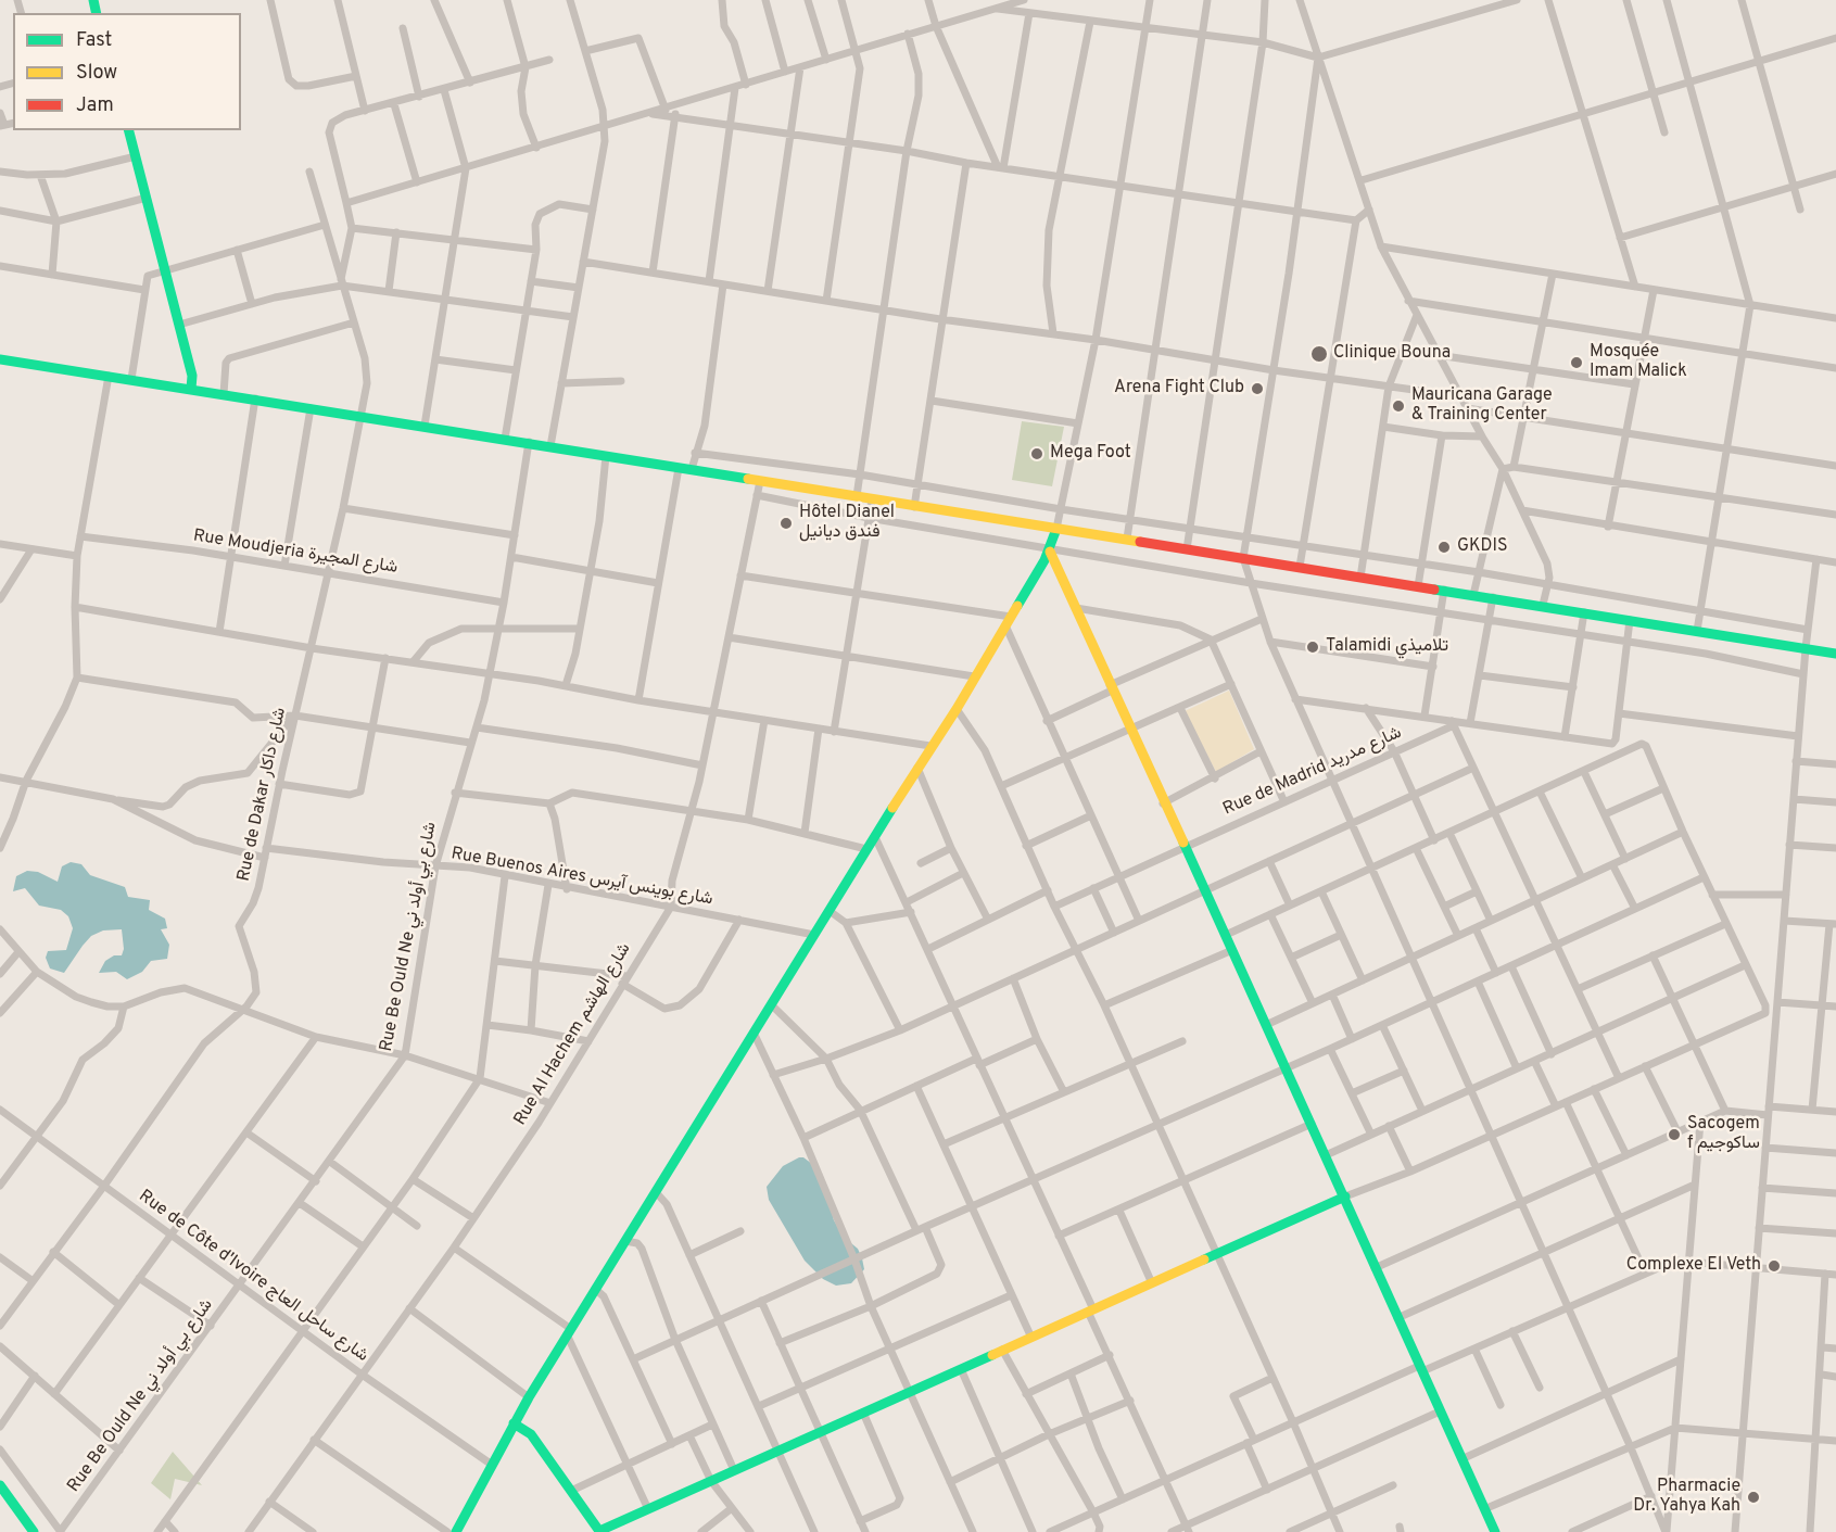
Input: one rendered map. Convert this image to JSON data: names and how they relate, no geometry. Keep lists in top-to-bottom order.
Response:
{
  "streets": {
    "street": [
      "Rue Moudjeria شارع المجيرة",
      "Rue de Madrid شارع مدريد",
      "Rue de Dakar شارع داكار",
      "Rue Buenos Aires شارع بوينس آيرس",
      "Rue Be Ould Ne شارع بي أولد ني",
      "Rue Al Hachem شارع الهاشم",
      "Rue de Côte d'Ivoire شارع ساحل العاج"
    ]
  },
  "crossings": [
    ["Rue Moudjeria شارع المجيرة", "Rue de Dakar شارع داكار"],
    ["Rue Moudjeria شارع المجيرة", "Rue Be Ould Ne شارع بي أولد ني"],
    ["Rue de Dakar شارع داكار", "Rue Buenos Aires شارع بوينس آيرس"],
    ["Rue de Dakar شارع داكار", "Rue de Côte d'Ivoire شارع ساحل العاج"],
    ["Rue Buenos Aires شارع بوينس آيرس", "Rue Be Ould Ne شارع بي أولد ني"],
    ["Rue Buenos Aires شارع بوينس آيرس", "Rue Al Hachem شارع الهاشم"],
    ["Rue Be Ould Ne شارع بي أولد ني", "Rue de Côte d'Ivoire شارع ساحل العاج"],
    ["Rue Al Hachem شارع الهاشم", "Rue de Côte d'Ivoire شارع ساحل العاج"]
  ],
  "places": [
    "Clinique Bouna",
    "Mosquée Imam Malick",
    "Arena Fight Club",
    "Mauricana Garage & Training Center",
    "Mega Foot",
    "Hôtel Dianel فندق ديانيل",
    "GKDIS",
    "Talamidi تلاميذي",
    "Sacogem f ساكوجيم",
    "Complexe El Veth",
    "Pharmacie Dr. Yahya Kah"
  ],
  "legend": ["Fast", "Slow", "Jam"]
}
